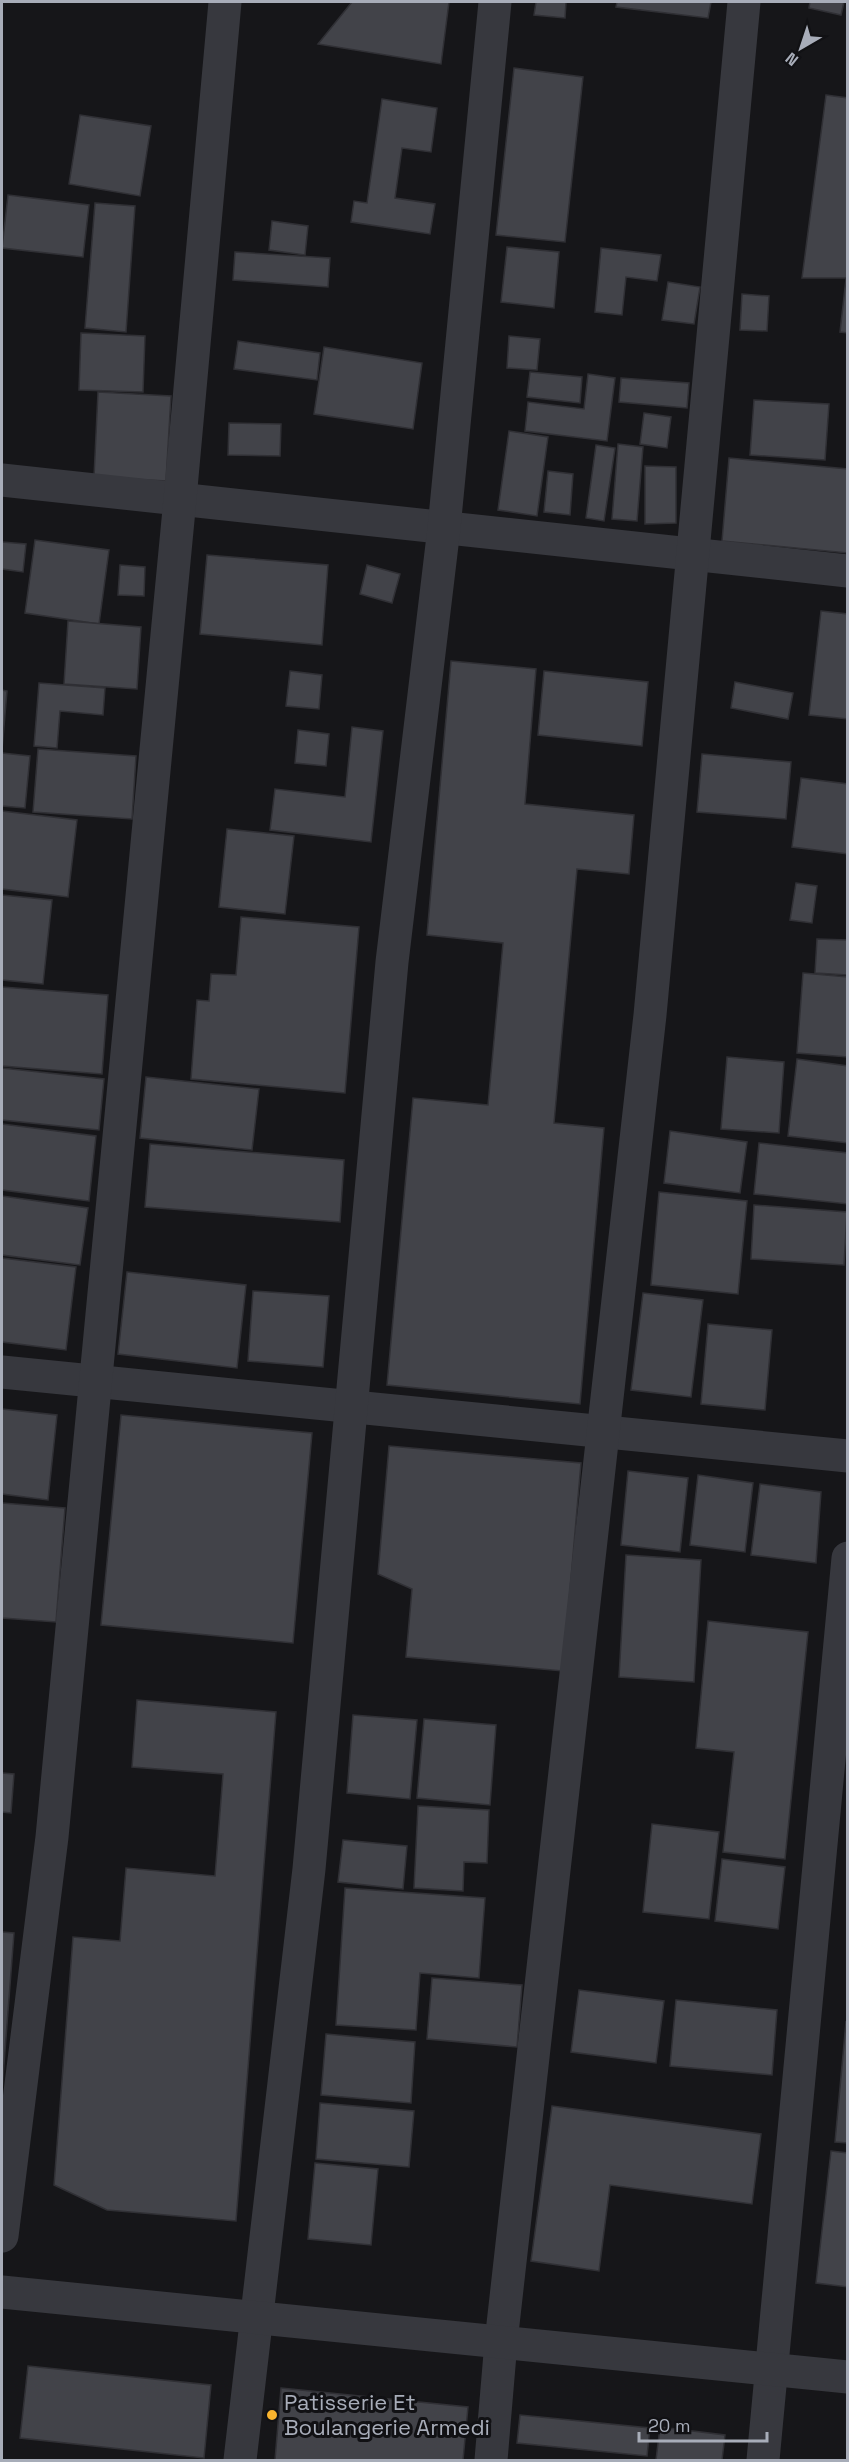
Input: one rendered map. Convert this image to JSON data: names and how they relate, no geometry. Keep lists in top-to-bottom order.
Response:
{
  "places": ["Patisserie Et Boulangerie Armedi"],
  "scale_bar": "20 m",
  "north": "bottom left"
}
